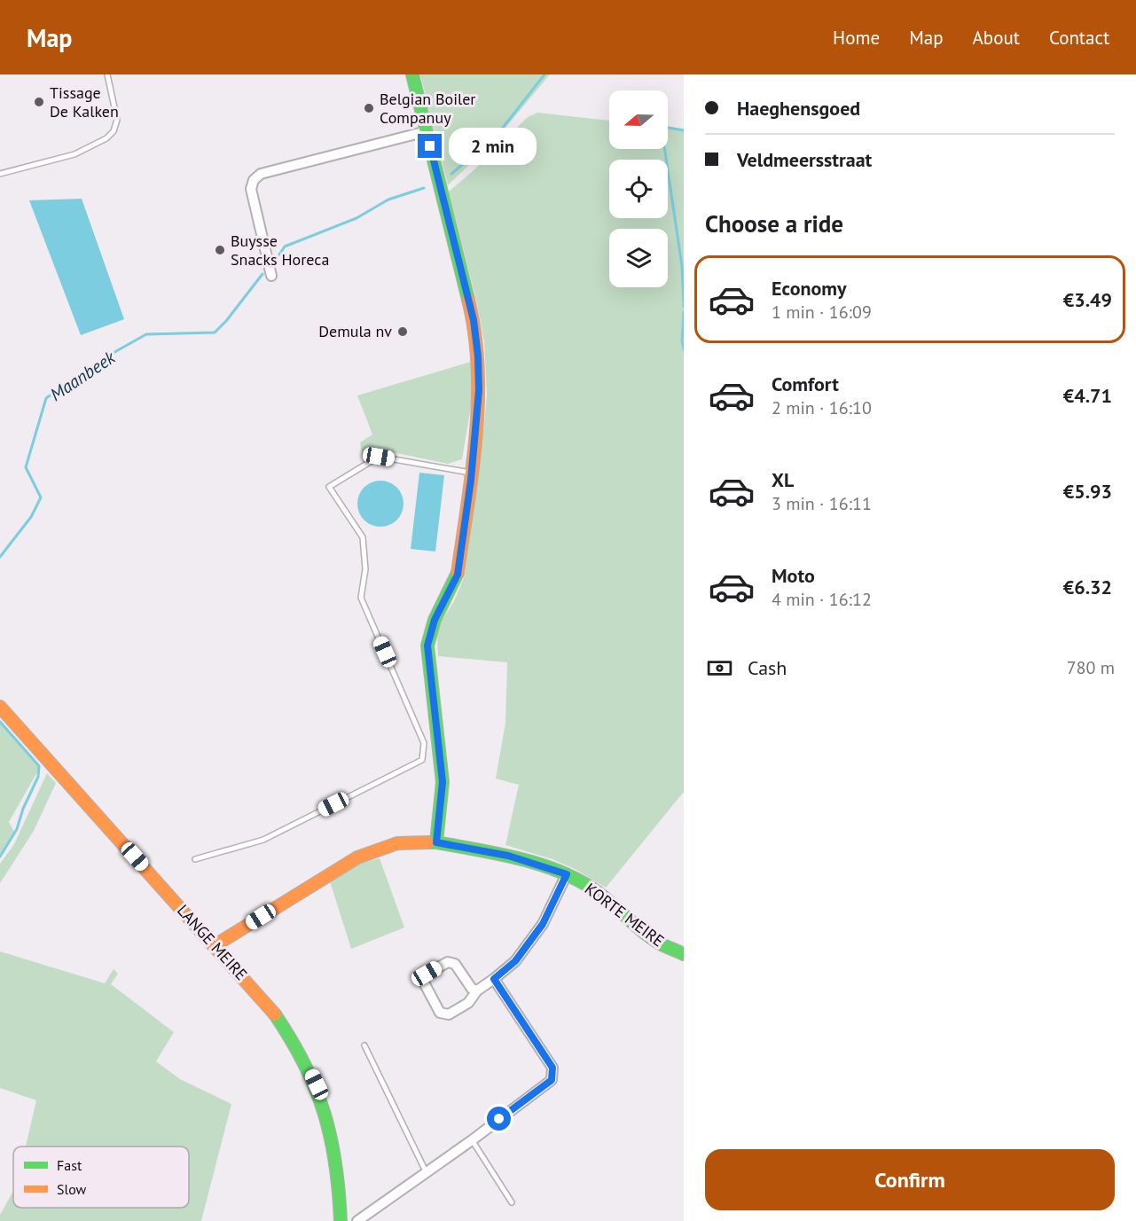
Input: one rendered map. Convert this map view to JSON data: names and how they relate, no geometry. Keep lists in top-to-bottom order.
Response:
{
  "streets": {
    "street": ["KORTE MEIRE", "LANGE MEIRE"]
  },
  "crossings": [
    ["KORTE MEIRE", "LANGE MEIRE"]
  ],
  "water": ["Maanbeek"],
  "places": [
    "Tissage De Kalken",
    "Belgian Boiler Companuy",
    "Buysse Snacks Horeca",
    "Demula nv"
  ],
  "legend": ["Fast", "Slow"],
  "north": "left",
  "page": {
    "header": "Map",
    "nav": [
      "Home",
      "Map",
      "About",
      "Contact"
    ],
    "banner": ["Haeghensgoed", "Veldmeersstraat"],
    "bubble": "2 min",
    "heading": "Choose a ride",
    "list": [
      {
        "name": "Economy",
        "note": "1 min · 16:09",
        "value": "€3.49"
      },
      {
        "name": "Comfort",
        "note": "2 min · 16:10",
        "value": "€4.71"
      },
      {
        "name": "XL",
        "note": "3 min · 16:11",
        "value": "€5.93"
      },
      {
        "name": "Moto",
        "note": "4 min · 16:12",
        "value": "€6.32"
      }
    ],
    "pay": ["Cash", "780 m"],
    "buttons": "Confirm"
  }
}
